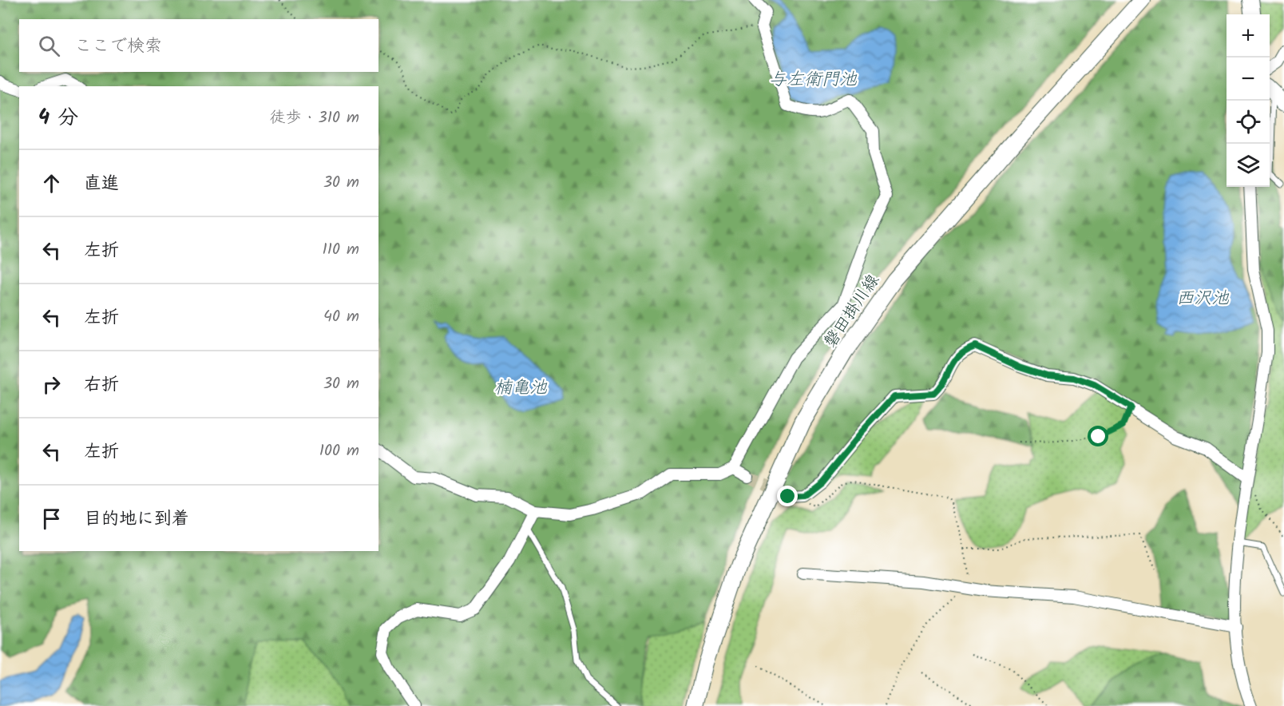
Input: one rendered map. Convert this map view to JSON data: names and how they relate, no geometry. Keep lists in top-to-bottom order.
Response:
{
  "streets": {
    "main road": ["磐田掛川線"]
  },
  "water": ["与左衛門池", "西沢池", "楠亀池"],
  "page": {
    "map_buttons": ["+", "−"],
    "search": "ここで検索",
    "heading": ["4 分", "徒歩 · 310 m"],
    "list": [
      ["直進", "30 m"],
      ["左折", "110 m"],
      ["左折", "40 m"],
      ["右折", "30 m"],
      ["左折", "100 m"],
      "目的地に到着"
    ]
  }
}
